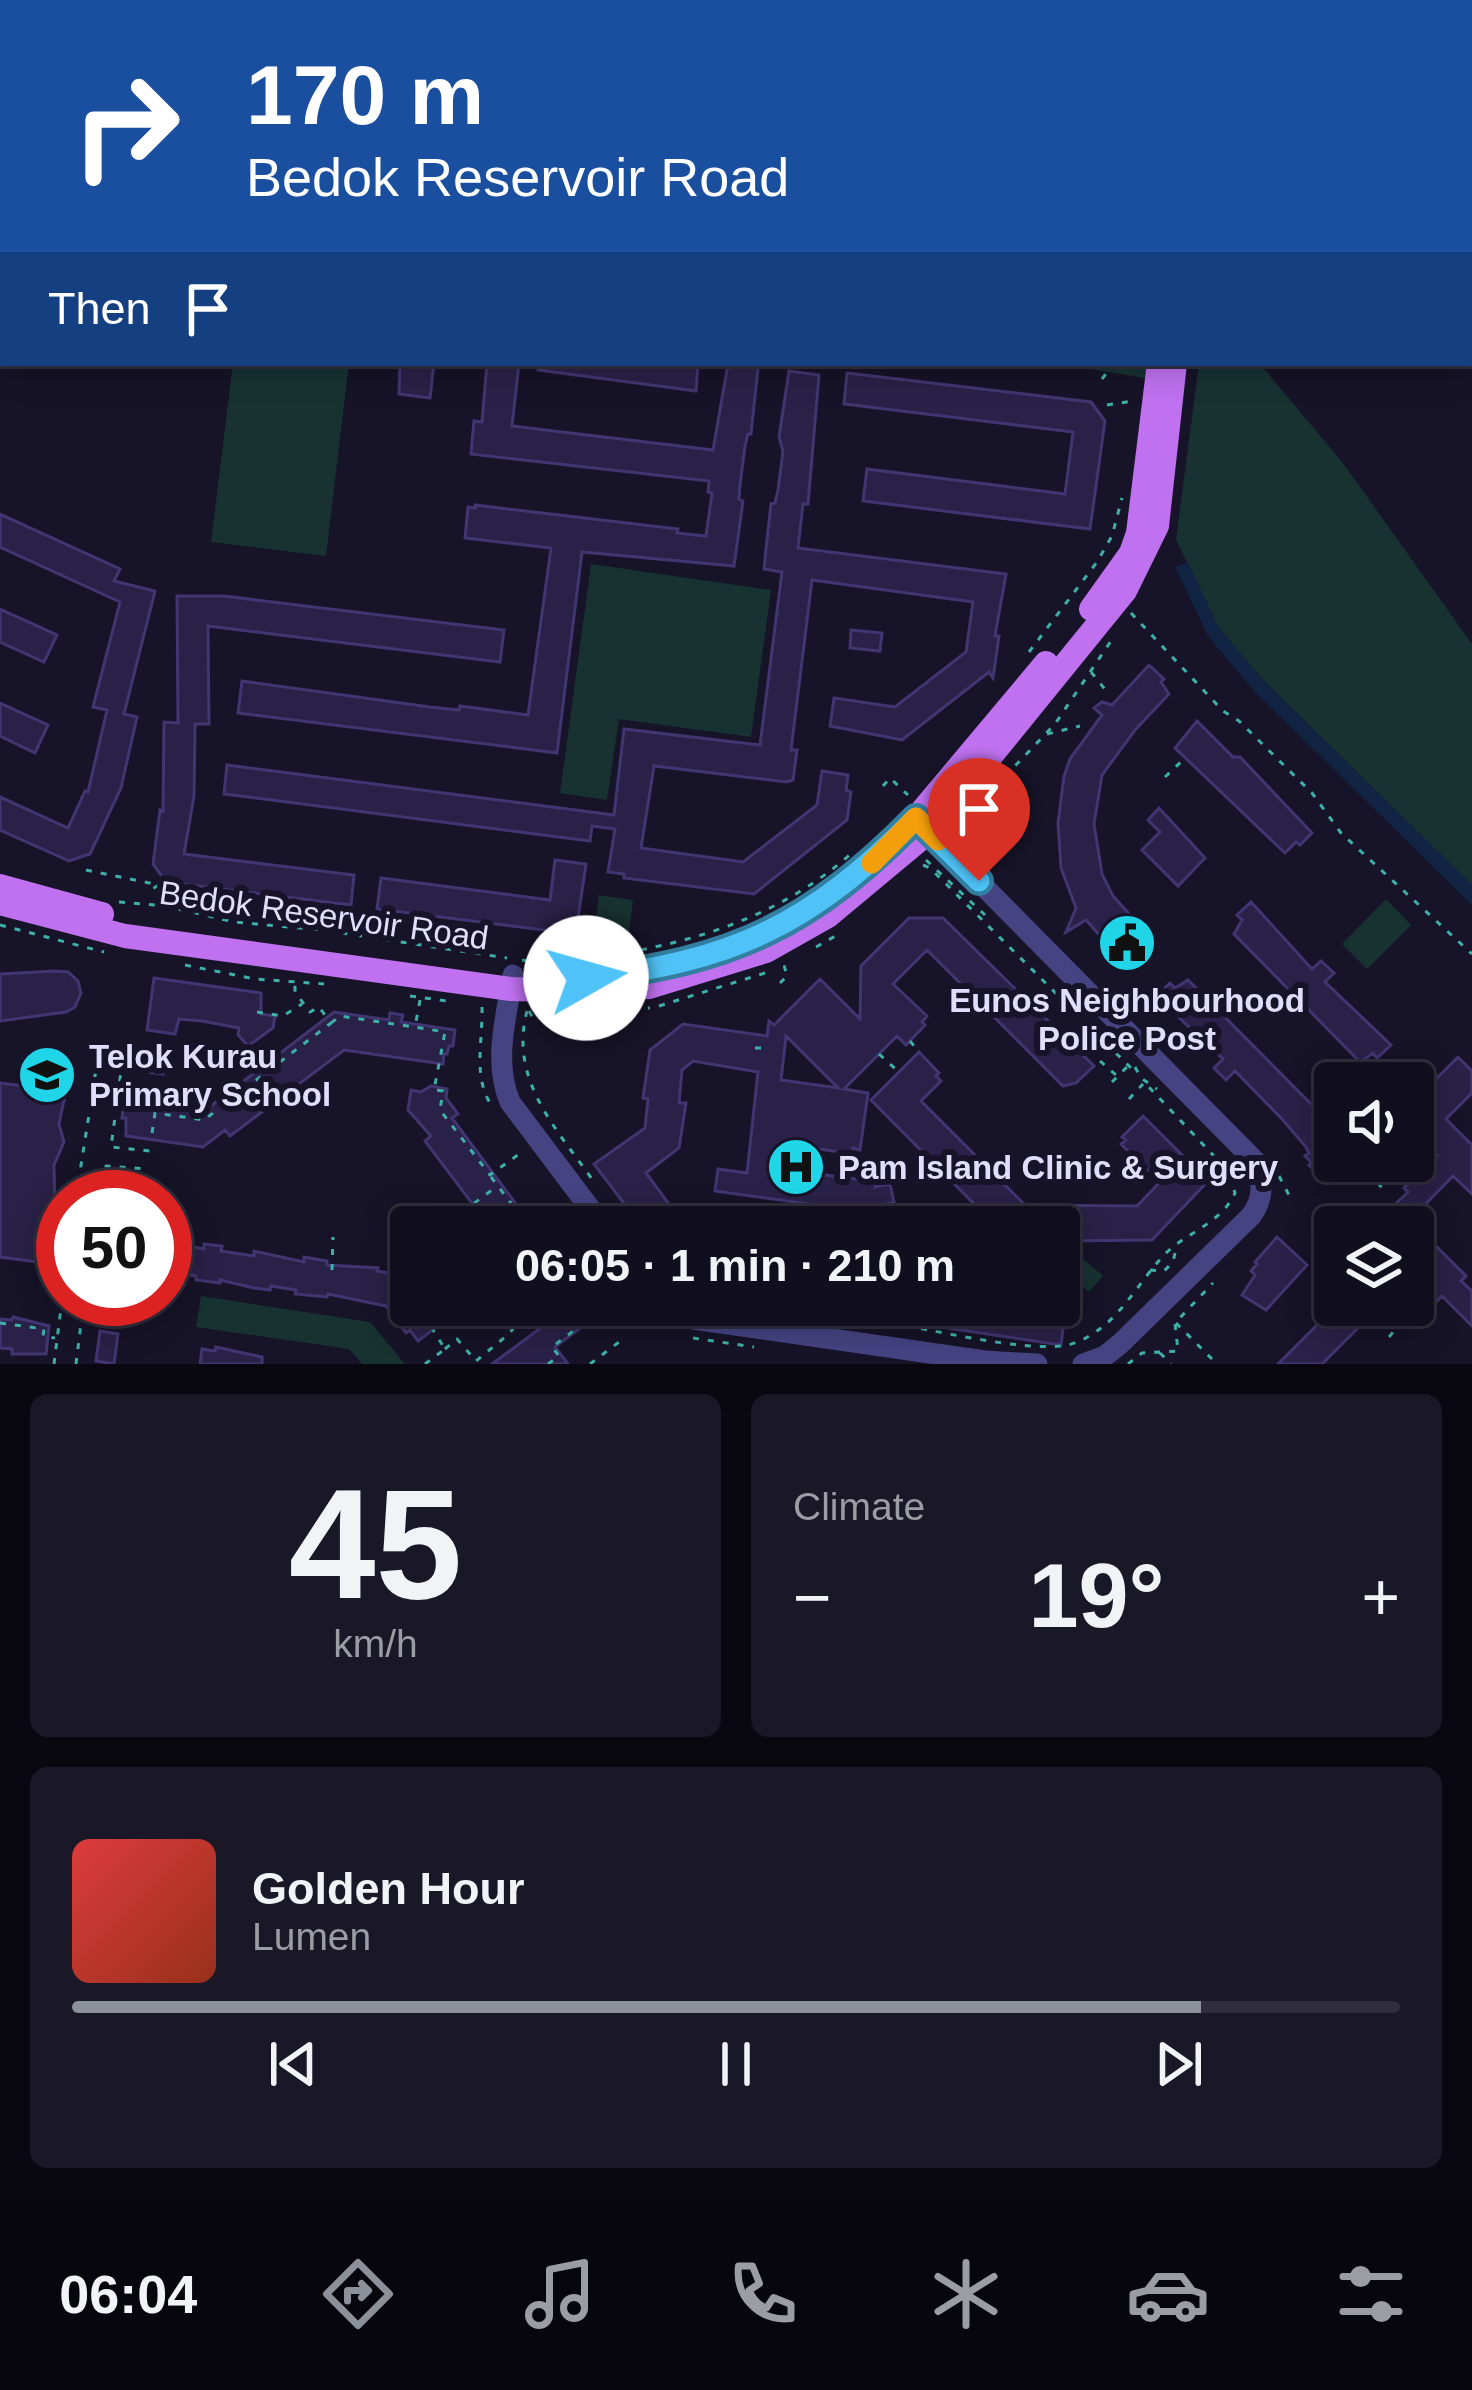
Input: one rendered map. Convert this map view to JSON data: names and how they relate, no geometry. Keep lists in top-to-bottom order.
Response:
{
  "streets": {
    "main road": ["Bedok Reservoir Road"]
  },
  "places": {
    "public building": ["Eunos Neighbourhood Police Post"],
    "school or university": ["Telok Kurau Primary School"],
    "hospital": ["Pam Island Clinic & Surgery"]
  },
  "page": {
    "turn": ["170 m", "Bedok Reservoir Road"],
    "then": "Then",
    "limit": "50",
    "trip": "06:05 · 1 min · 210 m",
    "tile": [
      ["45", "km/h"],
      "Climate"
    ],
    "heat": ["−", "19°", "+"],
    "song": ["Golden Hour", "Lumen"],
    "tabs": "06:04"
  }
}
